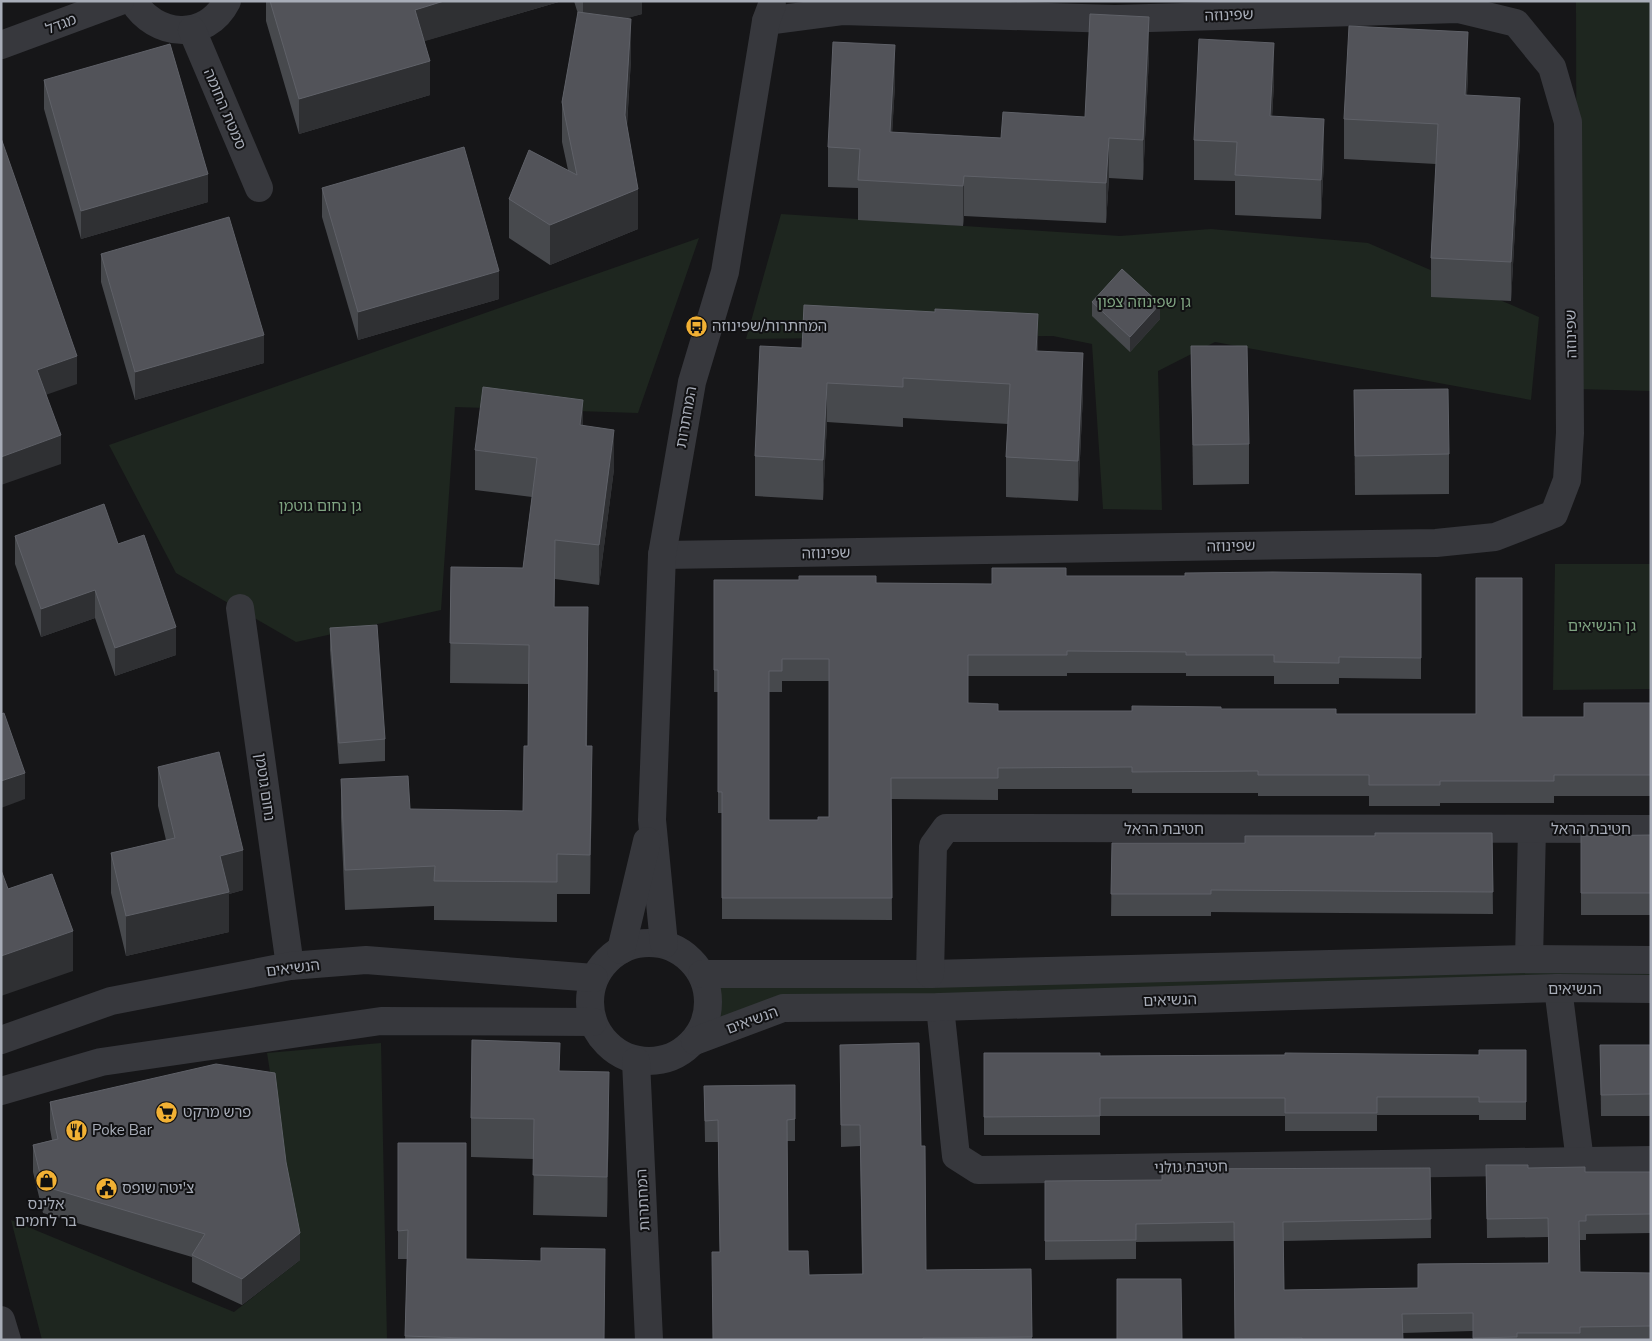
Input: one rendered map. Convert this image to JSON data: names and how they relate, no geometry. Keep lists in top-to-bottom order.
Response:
{
  "streets": {
    "street": [
      "שפינוזה",
      "מגדל",
      "סמטת החומה",
      "המחתרות",
      "נחום גוטמן",
      "חטיבת הראל",
      "הנשיאים",
      "חטיבת גולני"
    ]
  },
  "crossings": [
    ["שפינוזה", "המחתרות"],
    ["המחתרות", "הנשיאים"],
    ["נחום גוטמן", "הנשיאים"],
    ["חטיבת הראל", "הנשיאים"],
    ["הנשיאים", "חטיבת גולני"]
  ],
  "parks": ["גן שפינוזה צפון", "גן נחום גוטמן", "גן הנשיאים"],
  "places": {
    "bus stop": ["המחתרות/שפינוזה"],
    "supermarket": ["פרש מרקט"],
    "restaurant": ["Poke Bar"],
    "shop": ["אלינס בר לחמים"],
    "public building": ["צ'יטה שופס"]
  }
}
